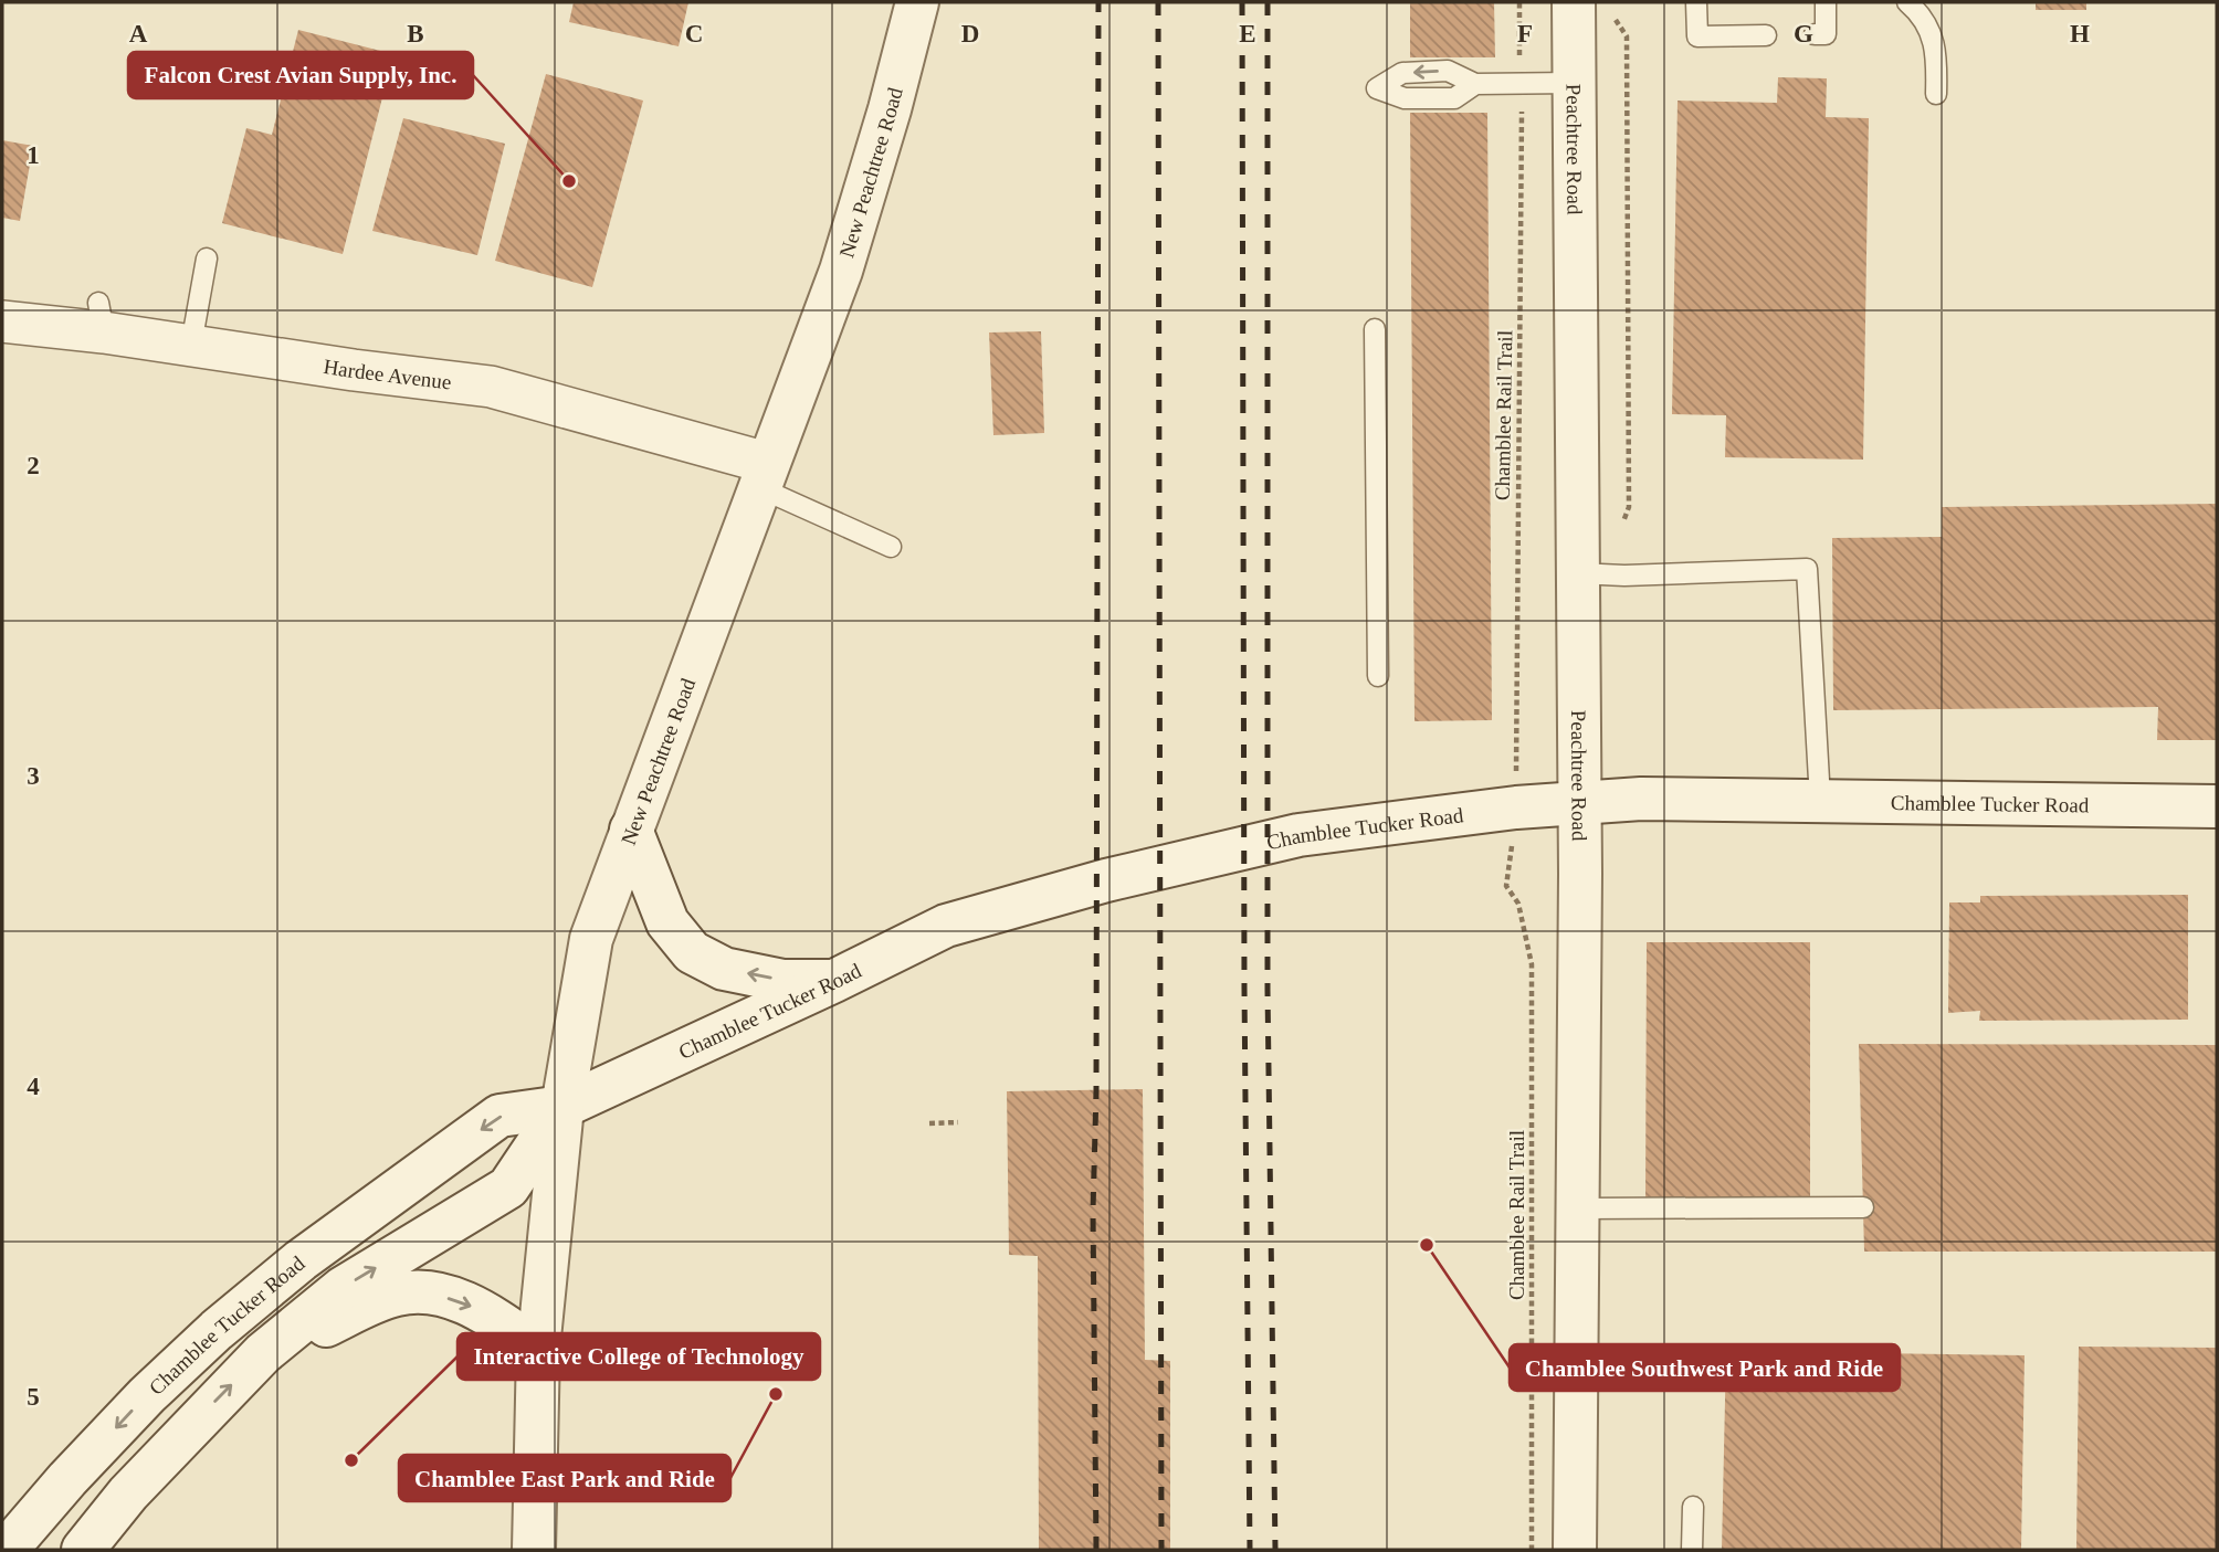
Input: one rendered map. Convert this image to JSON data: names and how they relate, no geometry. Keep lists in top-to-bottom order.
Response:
{
  "streets": {
    "main road": ["Peachtree Road", "New Peachtree Road", "Chamblee Tucker Road"],
    "street": ["Hardee Avenue"],
    "path": ["Chamblee Rail Trail"]
  },
  "crossings": [
    ["Peachtree Road", "Chamblee Tucker Road"],
    ["New Peachtree Road", "Hardee Avenue"],
    ["New Peachtree Road", "Chamblee Tucker Road"]
  ],
  "places": [
    "Falcon Crest Avian Supply, Inc.",
    "Chamblee Southwest Park and Ride",
    "Chamblee East Park and Ride",
    "Interactive College of Technology"
  ],
  "grid": {
    "columns": [
      "A",
      "B",
      "C",
      "D",
      "E",
      "F",
      "G",
      "H"
    ],
    "rows": [
      "1",
      "2",
      "3",
      "4",
      "5"
    ]
  }
}
